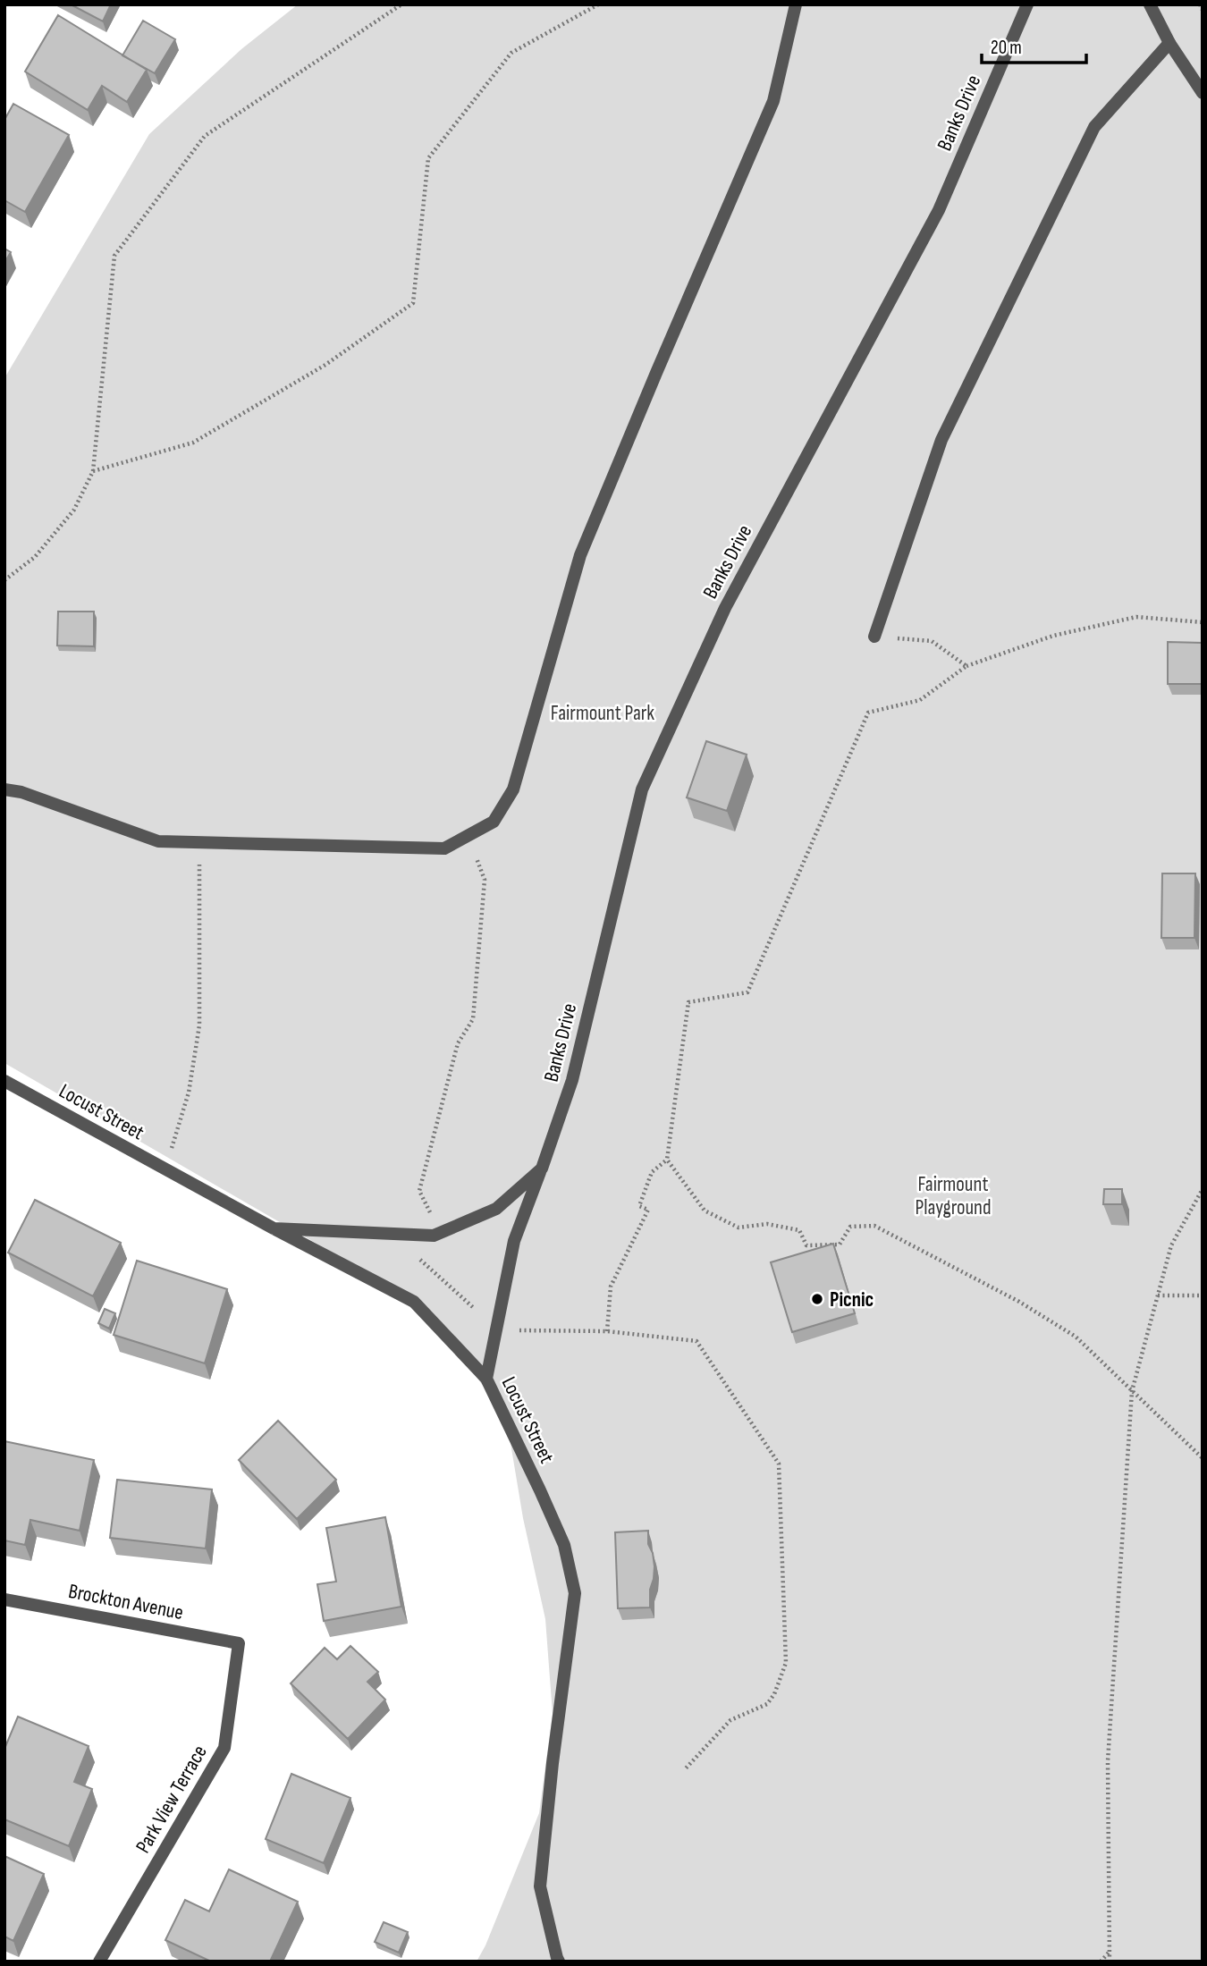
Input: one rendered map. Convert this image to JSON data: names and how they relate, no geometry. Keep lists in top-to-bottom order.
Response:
{
  "streets": {
    "street": [
      "Banks Drive",
      "Locust Street",
      "Brockton Avenue",
      "Park View Terrace"
    ]
  },
  "crossings": [
    ["Banks Drive", "Locust Street"],
    ["Brockton Avenue", "Park View Terrace"]
  ],
  "parks": ["Fairmount Park", "Fairmount Playground"],
  "places": ["Picnic"],
  "scale_bar": "20 m"
}
